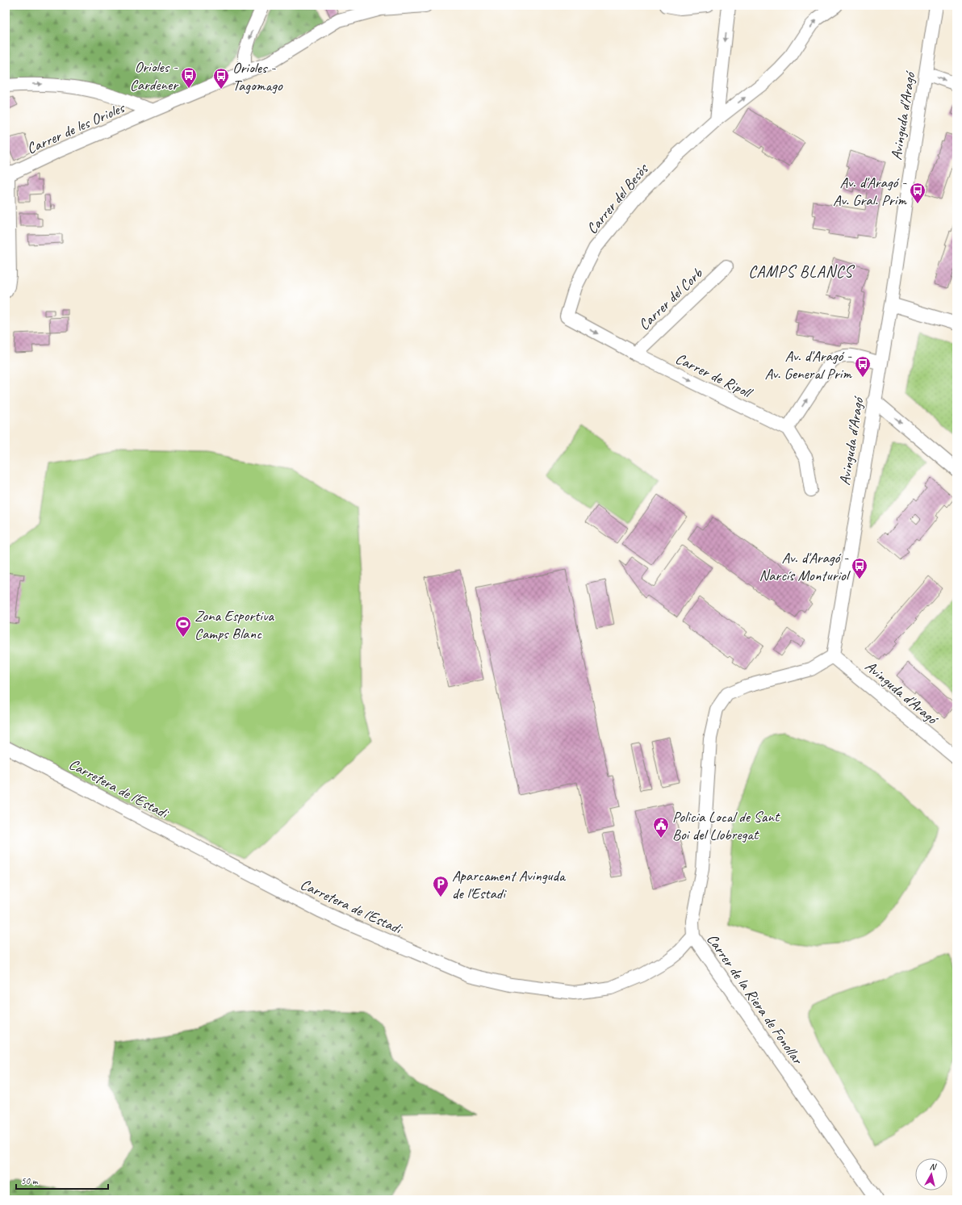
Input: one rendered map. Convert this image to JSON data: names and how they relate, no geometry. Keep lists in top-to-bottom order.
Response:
{
  "streets": {
    "street": [
      "Avinguda d'Aragó",
      "Carrer de les Orioles",
      "Carrer del Besòs",
      "Carrer del Corb",
      "Carrer de Ripoll",
      "Carretera de l'Estadi",
      "Carrer de la Riera de Fonollar"
    ]
  },
  "crossings": [
    ["Avinguda d'Aragó", "Carrer de la Riera de Fonollar"],
    ["Carrer del Besòs", "Carrer de Ripoll"],
    ["Carrer del Corb", "Carrer de Ripoll"],
    ["Carretera de l'Estadi", "Carrer de la Riera de Fonollar"]
  ],
  "one_way": ["Carrer del Besòs", "Carrer de Ripoll"],
  "districts": ["CAMPS BLANCS"],
  "places": {
    "bus stop": [
      "Orioles - Cardener",
      "Orioles - Tagomago",
      "Av. d'Aragó - Av. Gral. Prim",
      "Av. d'Aragó - Av. General Prim",
      "Av. d'Aragó - Narcís Monturiol"
    ],
    "sports": ["Zona Esportiva Camps Blanc"],
    "public building": ["Policia Local de Sant Boi del Llobregat"],
    "parking": ["Aparcament Avinguda de l'Estadi"]
  },
  "scale_bar": "50 m",
  "north": "top"
}
